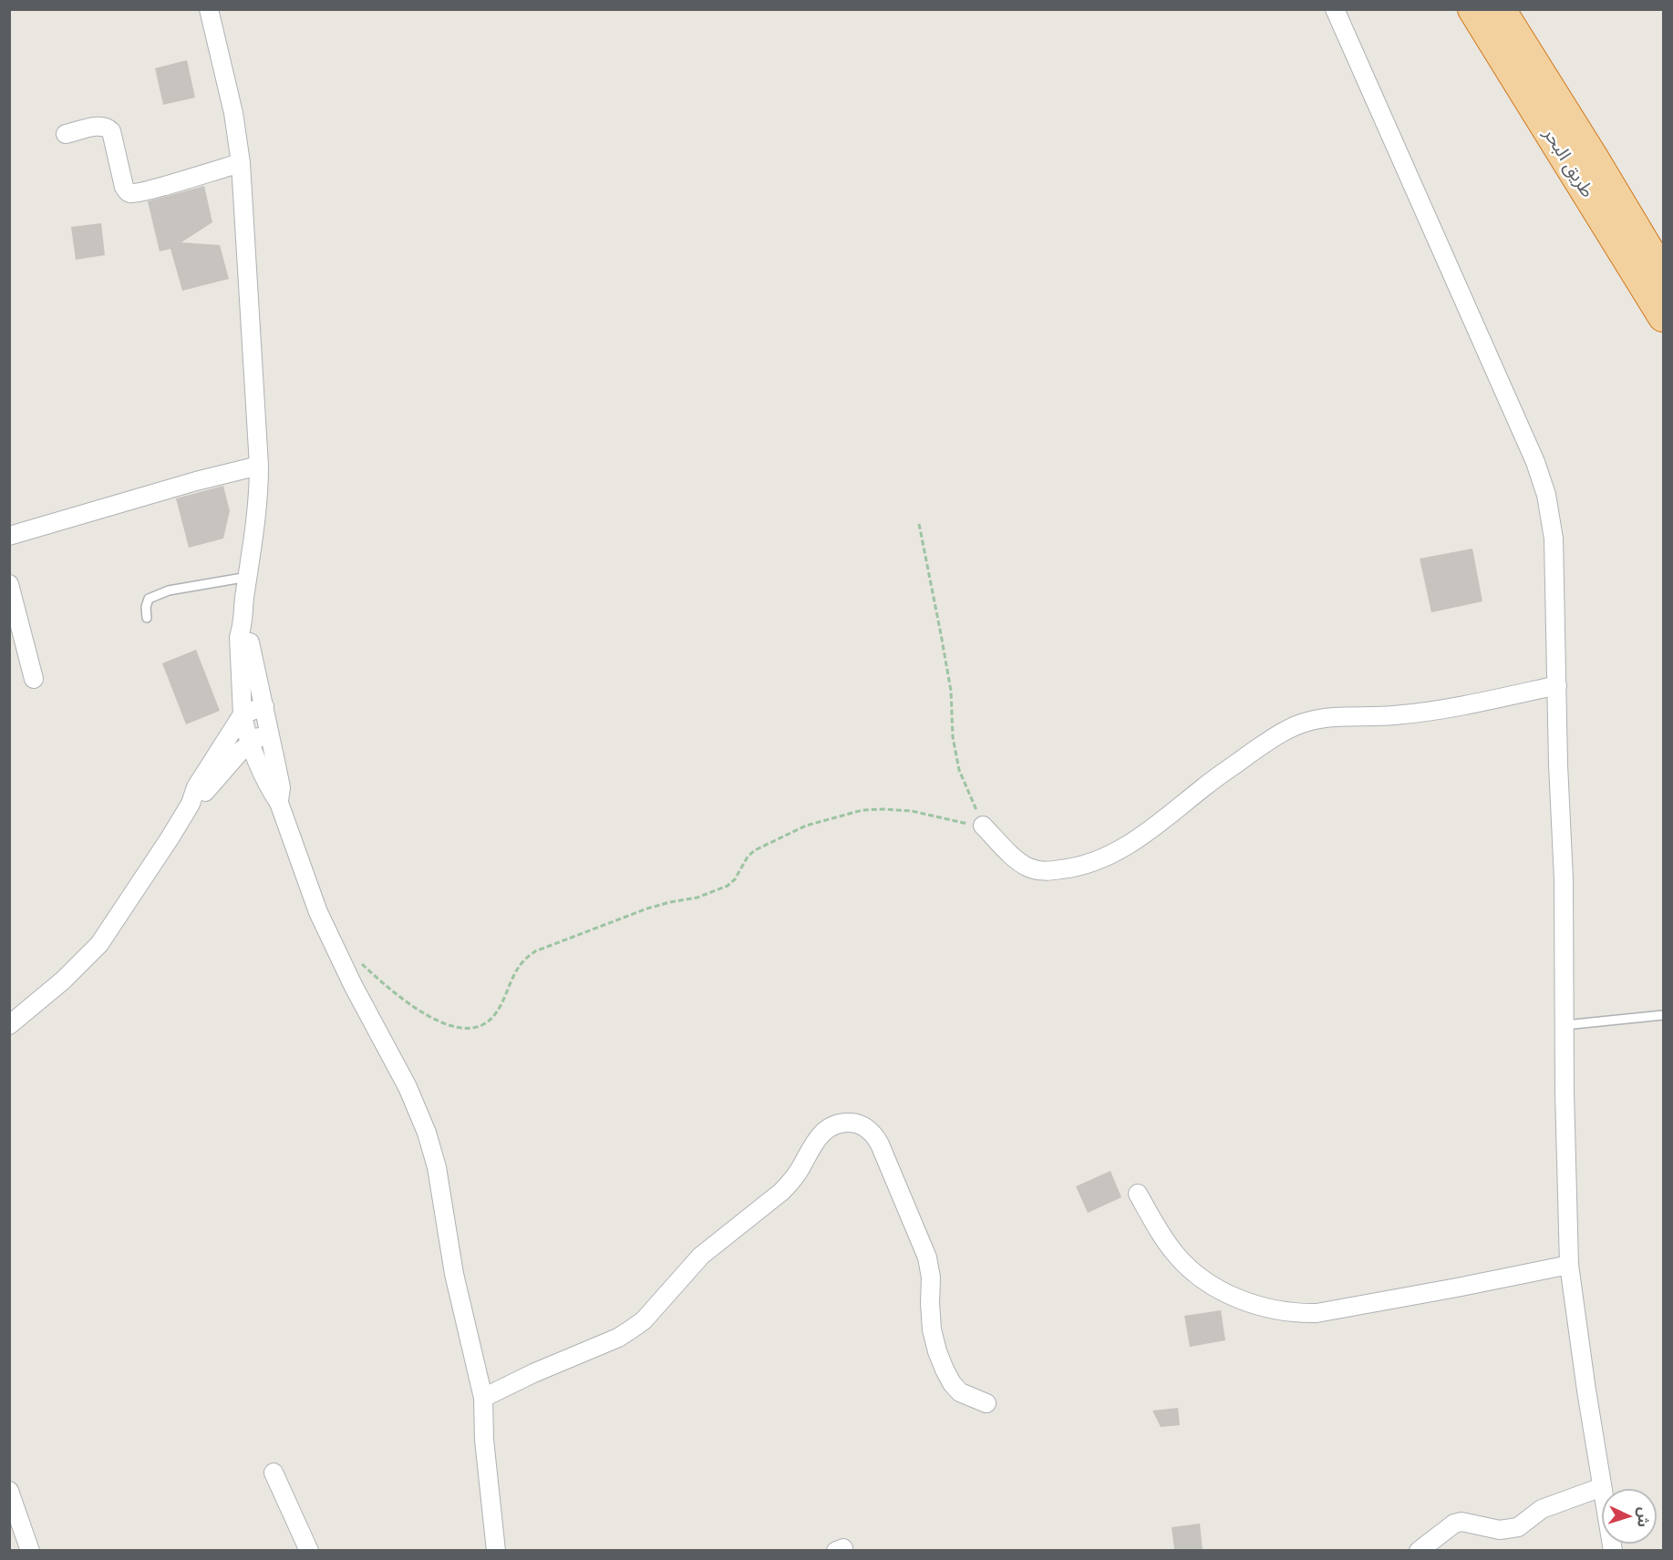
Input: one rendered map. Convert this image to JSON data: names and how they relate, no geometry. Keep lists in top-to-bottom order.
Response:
{
  "streets": {
    "highway": ["طريق البحر"]
  },
  "north": "right"
}
